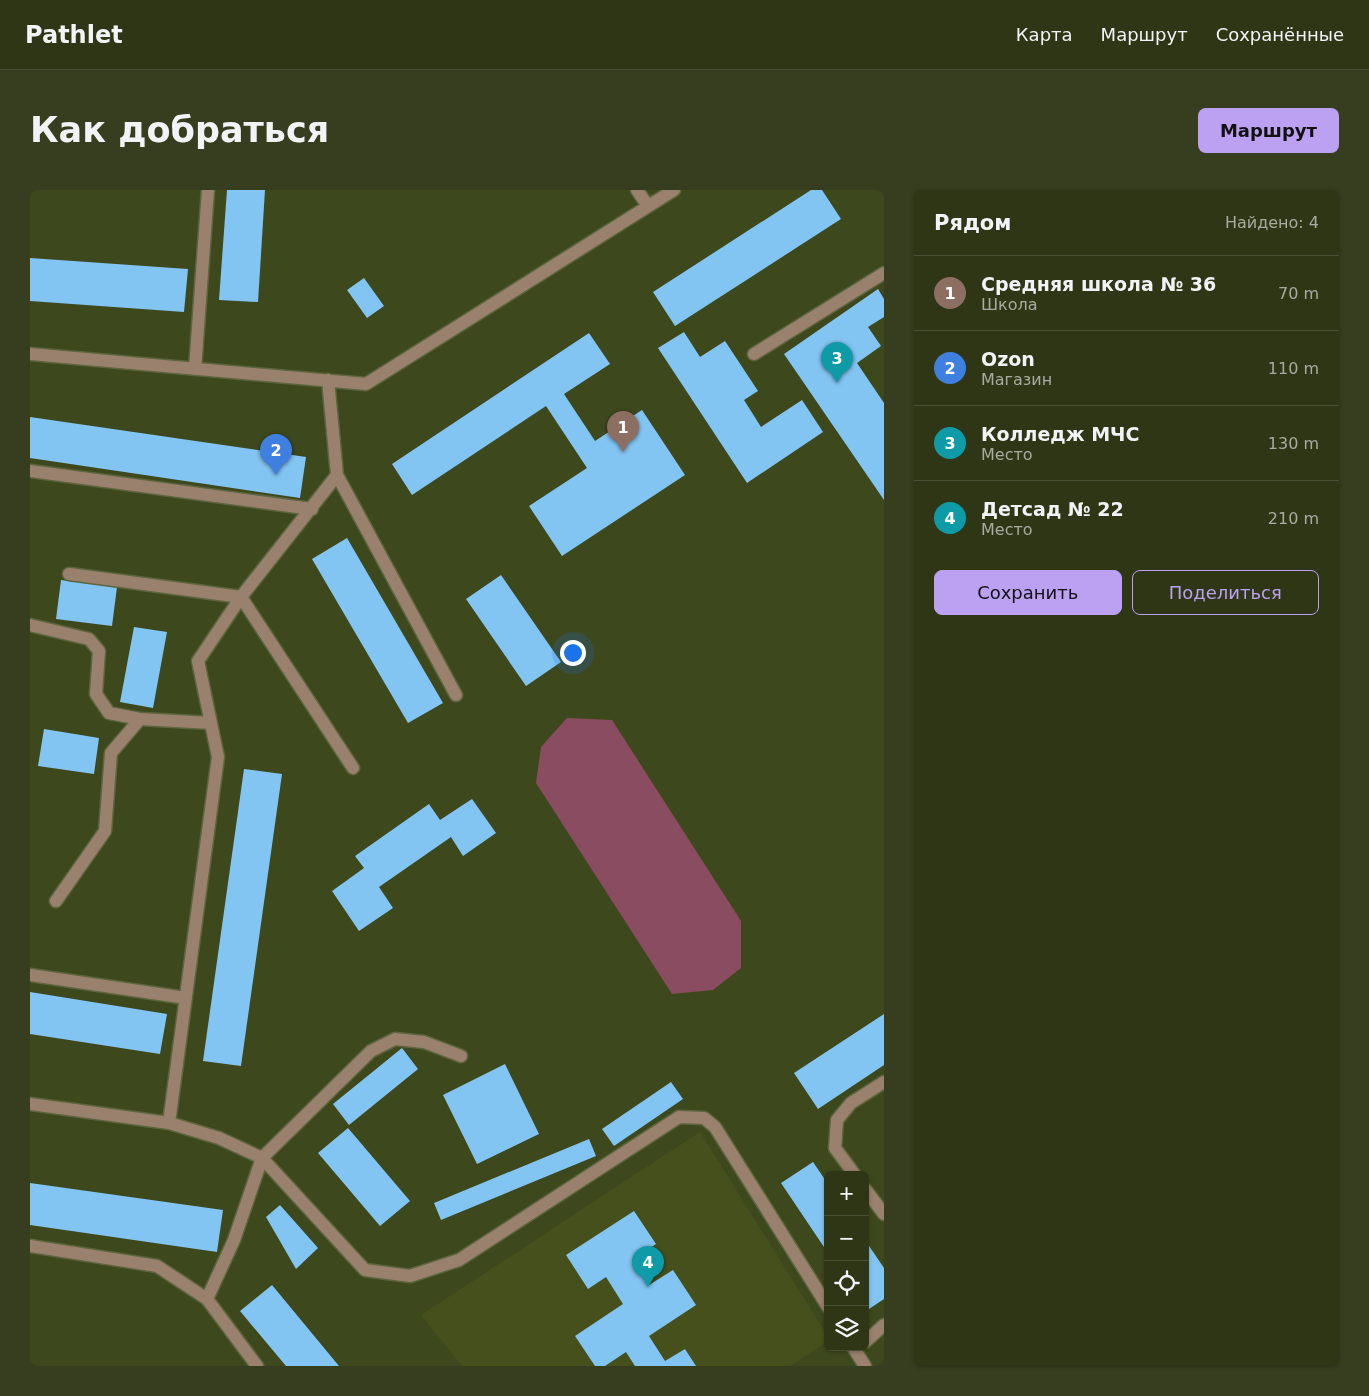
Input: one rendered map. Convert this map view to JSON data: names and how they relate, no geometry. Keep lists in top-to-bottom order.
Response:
{
  "page": {
    "header": "Pathlet",
    "nav": ["Карта", "Маршрут", "Сохранённые"],
    "buttons": [
      "Маршрут",
      ["Сохранить", "Поделиться"]
    ],
    "title": "Как добраться",
    "heading": ["Рядом", "Найдено: 4"],
    "list": [
      {
        "mark": "1",
        "name": "Средняя школа № 36",
        "note": "Школа",
        "value": "70 m"
      },
      {
        "mark": "2",
        "name": "Ozon",
        "note": "Магазин",
        "value": "110 m"
      },
      {
        "mark": "3",
        "name": "Колледж МЧС",
        "note": "Место",
        "value": "130 m"
      },
      {
        "mark": "4",
        "name": "Детсад № 22",
        "note": "Место",
        "value": "210 m"
      }
    ],
    "pins": [
      "3",
      "1",
      "2",
      "4"
    ],
    "map_buttons": ["+", "−"]
  }
}
